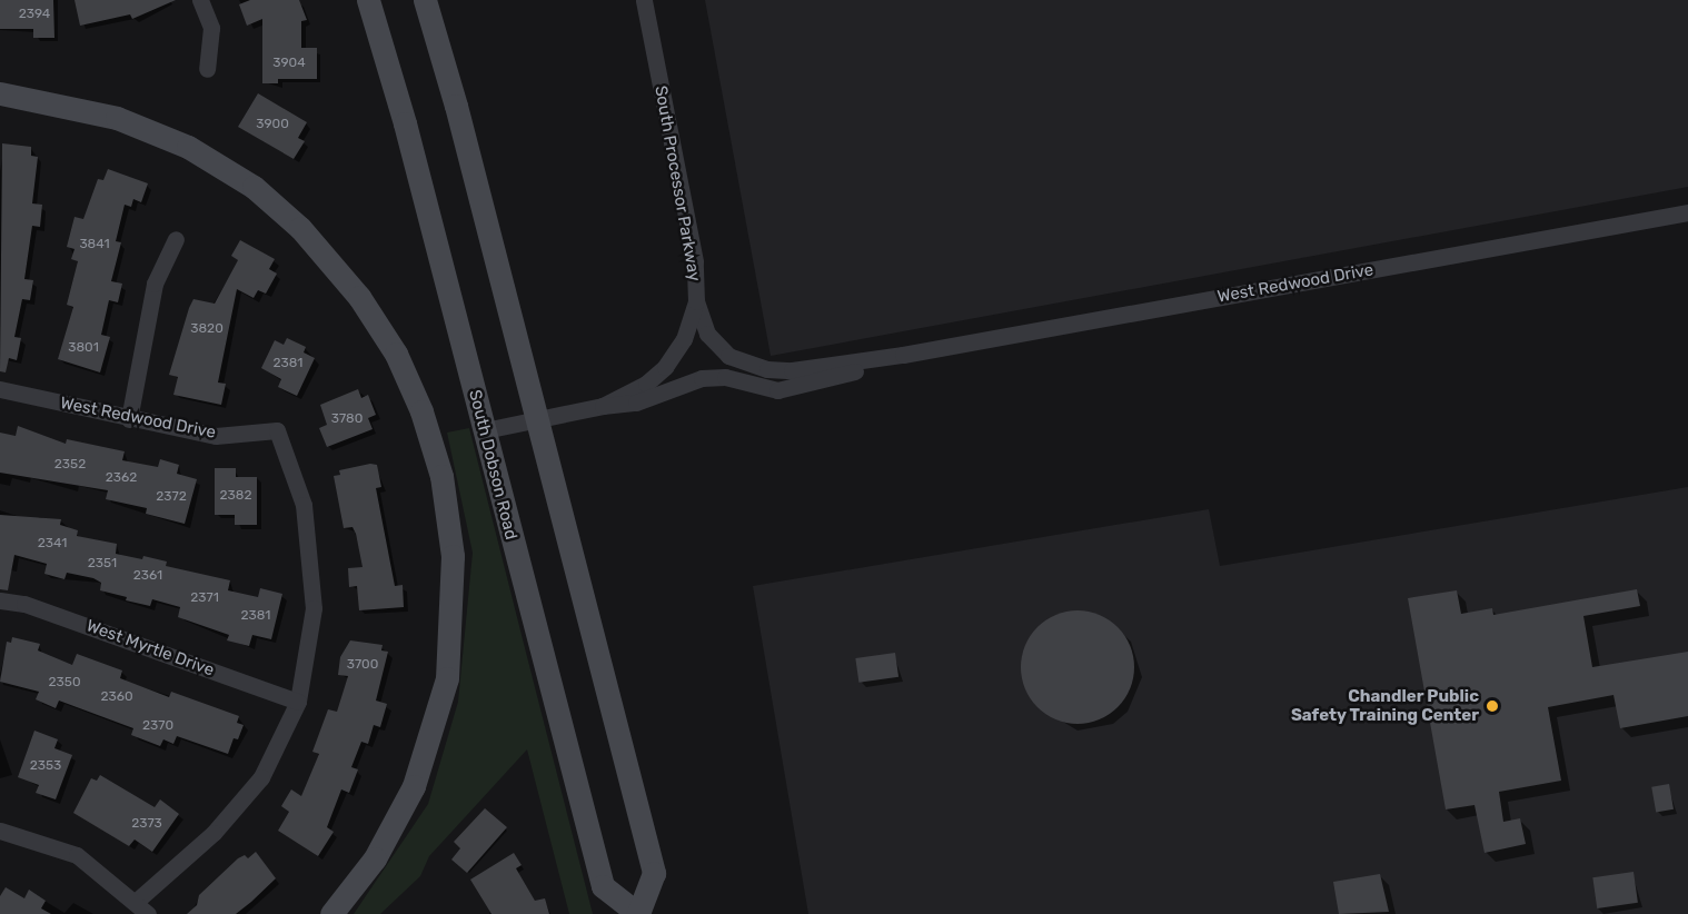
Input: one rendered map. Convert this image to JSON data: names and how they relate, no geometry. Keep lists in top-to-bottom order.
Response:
{
  "streets": {
    "main road": ["South Dobson Road"],
    "street": ["South Processor Parkway", "West Redwood Drive", "West Myrtle Drive"]
  },
  "crossings": [
    ["South Processor Parkway", "West Redwood Drive"],
    ["West Redwood Drive", "South Dobson Road"],
    ["West Redwood Drive", "West Myrtle Drive"]
  ],
  "places": ["Chandler Public Safety Training Center"],
  "house_numbers": [
    "2394",
    "3904",
    "3900",
    "3841",
    "3820",
    "3801",
    "2381",
    "3780",
    "2352",
    "2362",
    "2382",
    "2372",
    "2341",
    "2351",
    "2361",
    "2371",
    "2381",
    "3700",
    "2350",
    "2360",
    "2370",
    "2353",
    "2373"
  ]
}
